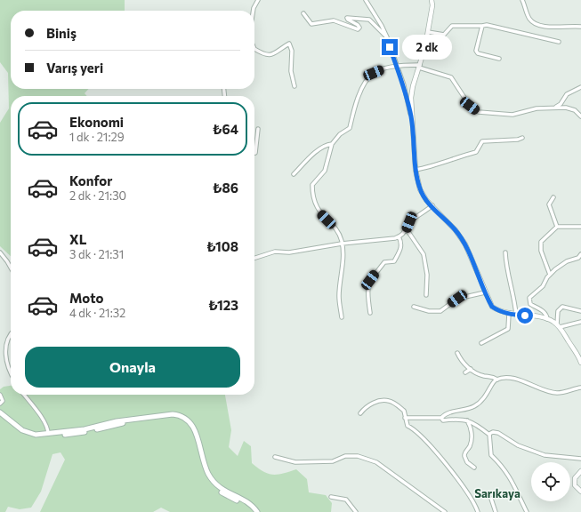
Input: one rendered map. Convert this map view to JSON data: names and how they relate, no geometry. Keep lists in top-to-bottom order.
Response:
{
  "districts": ["Sarıkaya"],
  "page": {
    "banner": ["Biniş", "Varış yeri"],
    "bubble": "2 dk",
    "list": [
      {
        "name": "Ekonomi",
        "note": "1 dk · 21:29",
        "value": "₺64"
      },
      {
        "name": "Konfor",
        "note": "2 dk · 21:30",
        "value": "₺86"
      },
      {
        "name": "XL",
        "note": "3 dk · 21:31",
        "value": "₺108"
      },
      {
        "name": "Moto",
        "note": "4 dk · 21:32",
        "value": "₺123"
      }
    ],
    "buttons": "Onayla"
  }
}
